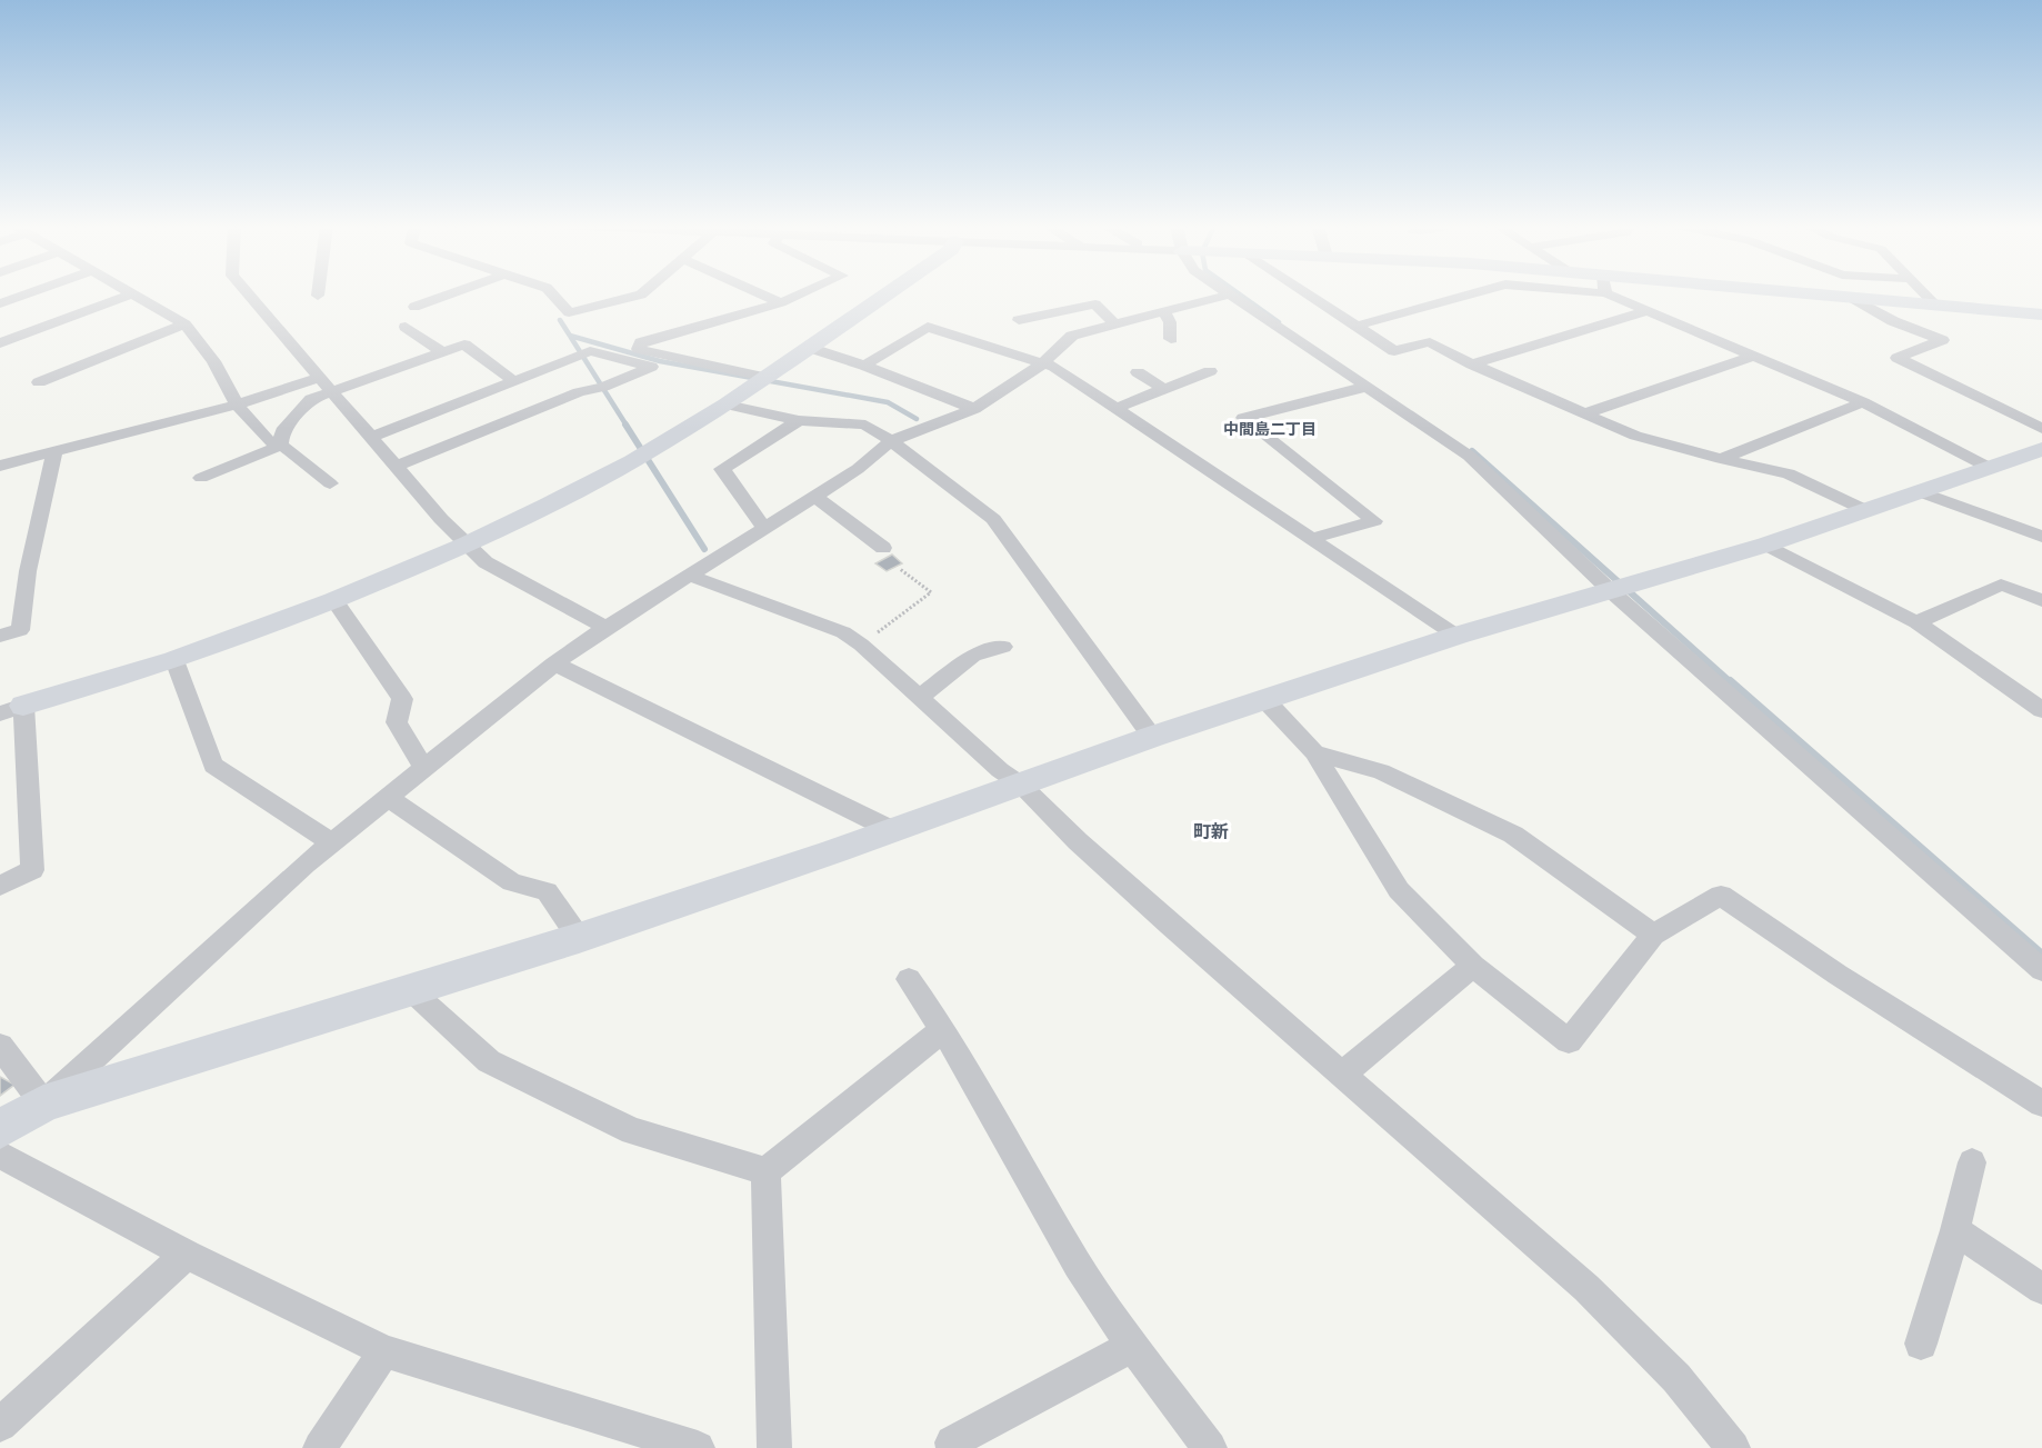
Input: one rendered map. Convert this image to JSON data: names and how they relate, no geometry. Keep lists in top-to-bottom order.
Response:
{
  "districts": ["中間島二丁目", "町新"]
}
